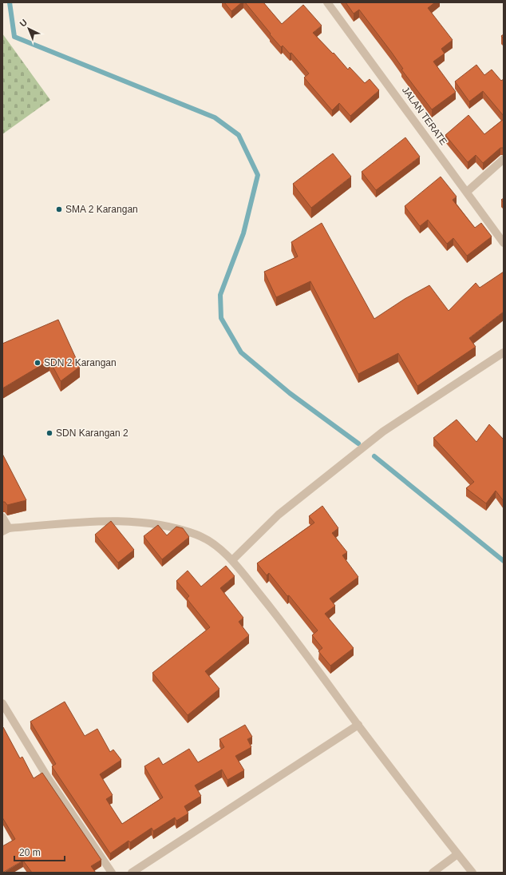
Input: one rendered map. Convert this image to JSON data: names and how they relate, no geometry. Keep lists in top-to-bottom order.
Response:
{
  "streets": {
    "street": ["JALAN TERATE"]
  },
  "places": ["SMA 2 Karangan", "SDN 2 Karangan", "SDN Karangan 2"],
  "scale_bar": "20 m",
  "north": "top left"
}
